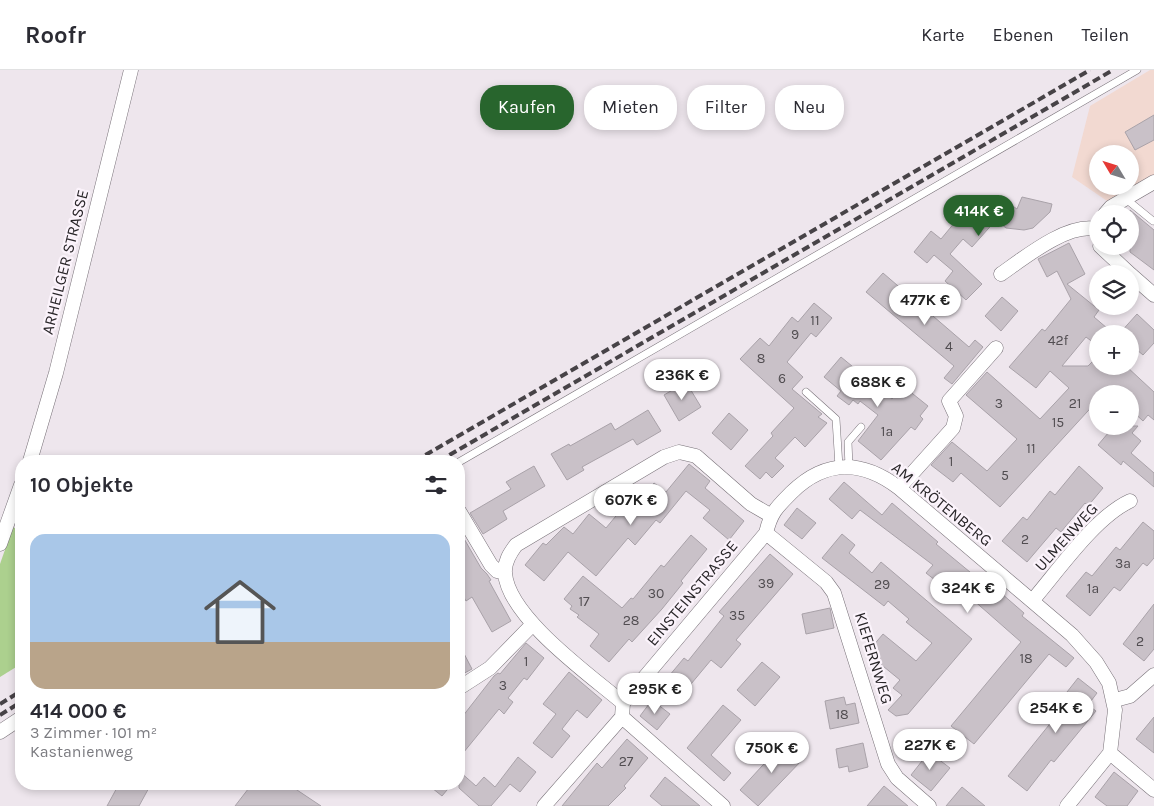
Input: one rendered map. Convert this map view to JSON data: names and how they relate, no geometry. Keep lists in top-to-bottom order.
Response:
{
  "streets": {
    "street": [
      "ARHEILGER STRASSE",
      "AM KRÖTENBERG",
      "ULMENWEG",
      "EINSTEINSTRASSE",
      "KIEFERNWEG"
    ]
  },
  "crossings": [
    ["AM KRÖTENBERG", "ULMENWEG"],
    ["AM KRÖTENBERG", "EINSTEINSTRASSE"],
    ["EINSTEINSTRASSE", "KIEFERNWEG"]
  ],
  "house_numbers": [
    "11",
    "9",
    "42f",
    "4",
    "8",
    "6",
    "3",
    "21",
    "15",
    "1a",
    "11",
    "1",
    "5",
    "2",
    "3a",
    "39",
    "29",
    "1a",
    "30",
    "17",
    "35",
    "28",
    "2",
    "18",
    "1",
    "3",
    "18",
    "27"
  ],
  "north": "top left",
  "page": {
    "header": "Roofr",
    "nav": ["Karte", "Ebenen", "Teilen"],
    "chip": [
      "Kaufen",
      "Mieten",
      "Filter",
      "Neu"
    ],
    "map_buttons": ["+", "−"],
    "price": [
      "414K €",
      "477K €",
      "236K €",
      "688K €",
      "607K €",
      "324K €",
      "295K €",
      "254K €",
      "227K €",
      "750K €"
    ],
    "heading": "10 Objekte",
    "list": [
      {
        "name": "414 000 €",
        "note": "3 Zimmer · 101 m² · Kastanienweg"
      }
    ]
  }
}
